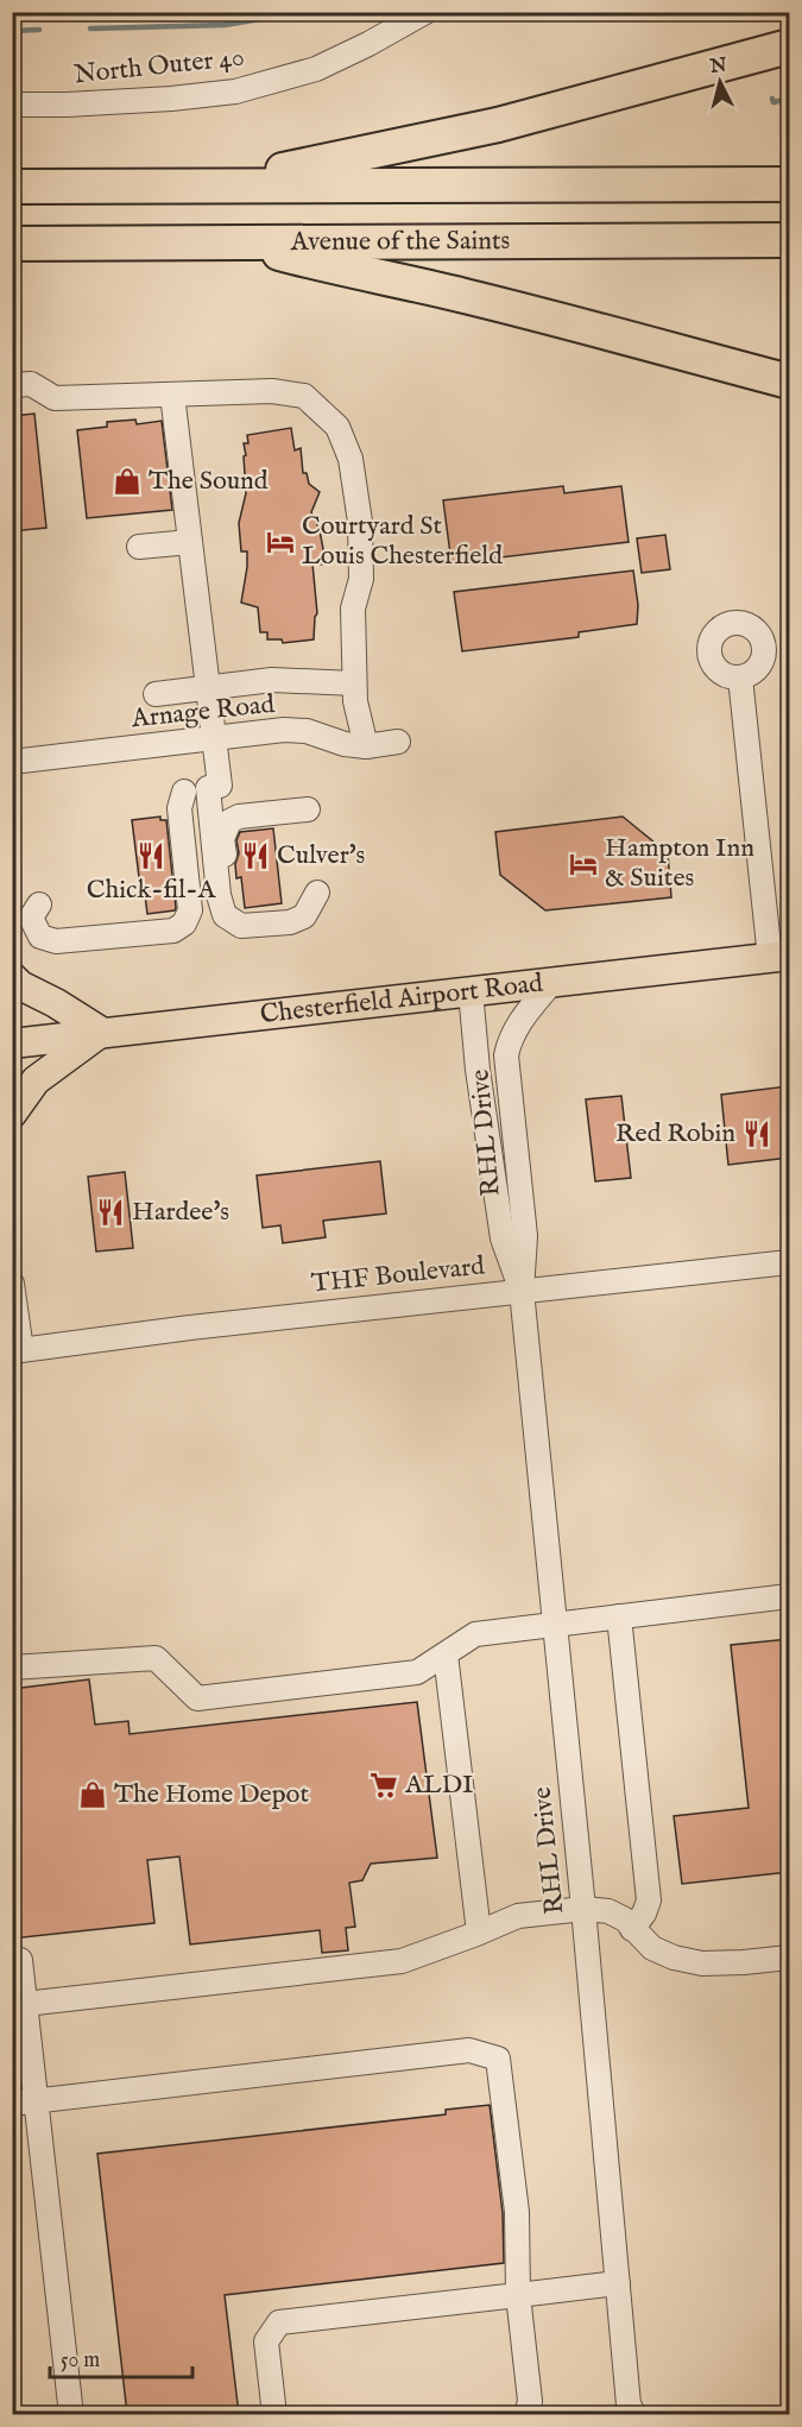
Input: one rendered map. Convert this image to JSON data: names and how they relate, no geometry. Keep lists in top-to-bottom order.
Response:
{
  "streets": {
    "highway": ["Avenue of the Saints"],
    "main road": ["Chesterfield Airport Road"],
    "street": [
      "North Outer 40",
      "Arnage Road",
      "RHL Drive",
      "THF Boulevard"
    ]
  },
  "crossings": [
    ["Chesterfield Airport Road", "RHL Drive"],
    ["RHL Drive", "THF Boulevard"]
  ],
  "places": {
    "shop": ["The Sound", "The Home Depot"],
    "hotel": ["Courtyard St Louis Chesterfield", "Hampton Inn & Suites"],
    "restaurant": [
      "Chick-fil-A",
      "Culver's",
      "Red Robin",
      "Hardee's"
    ],
    "supermarket": ["ALDI"]
  },
  "scale_bar": "50 m",
  "north": "top"
}
